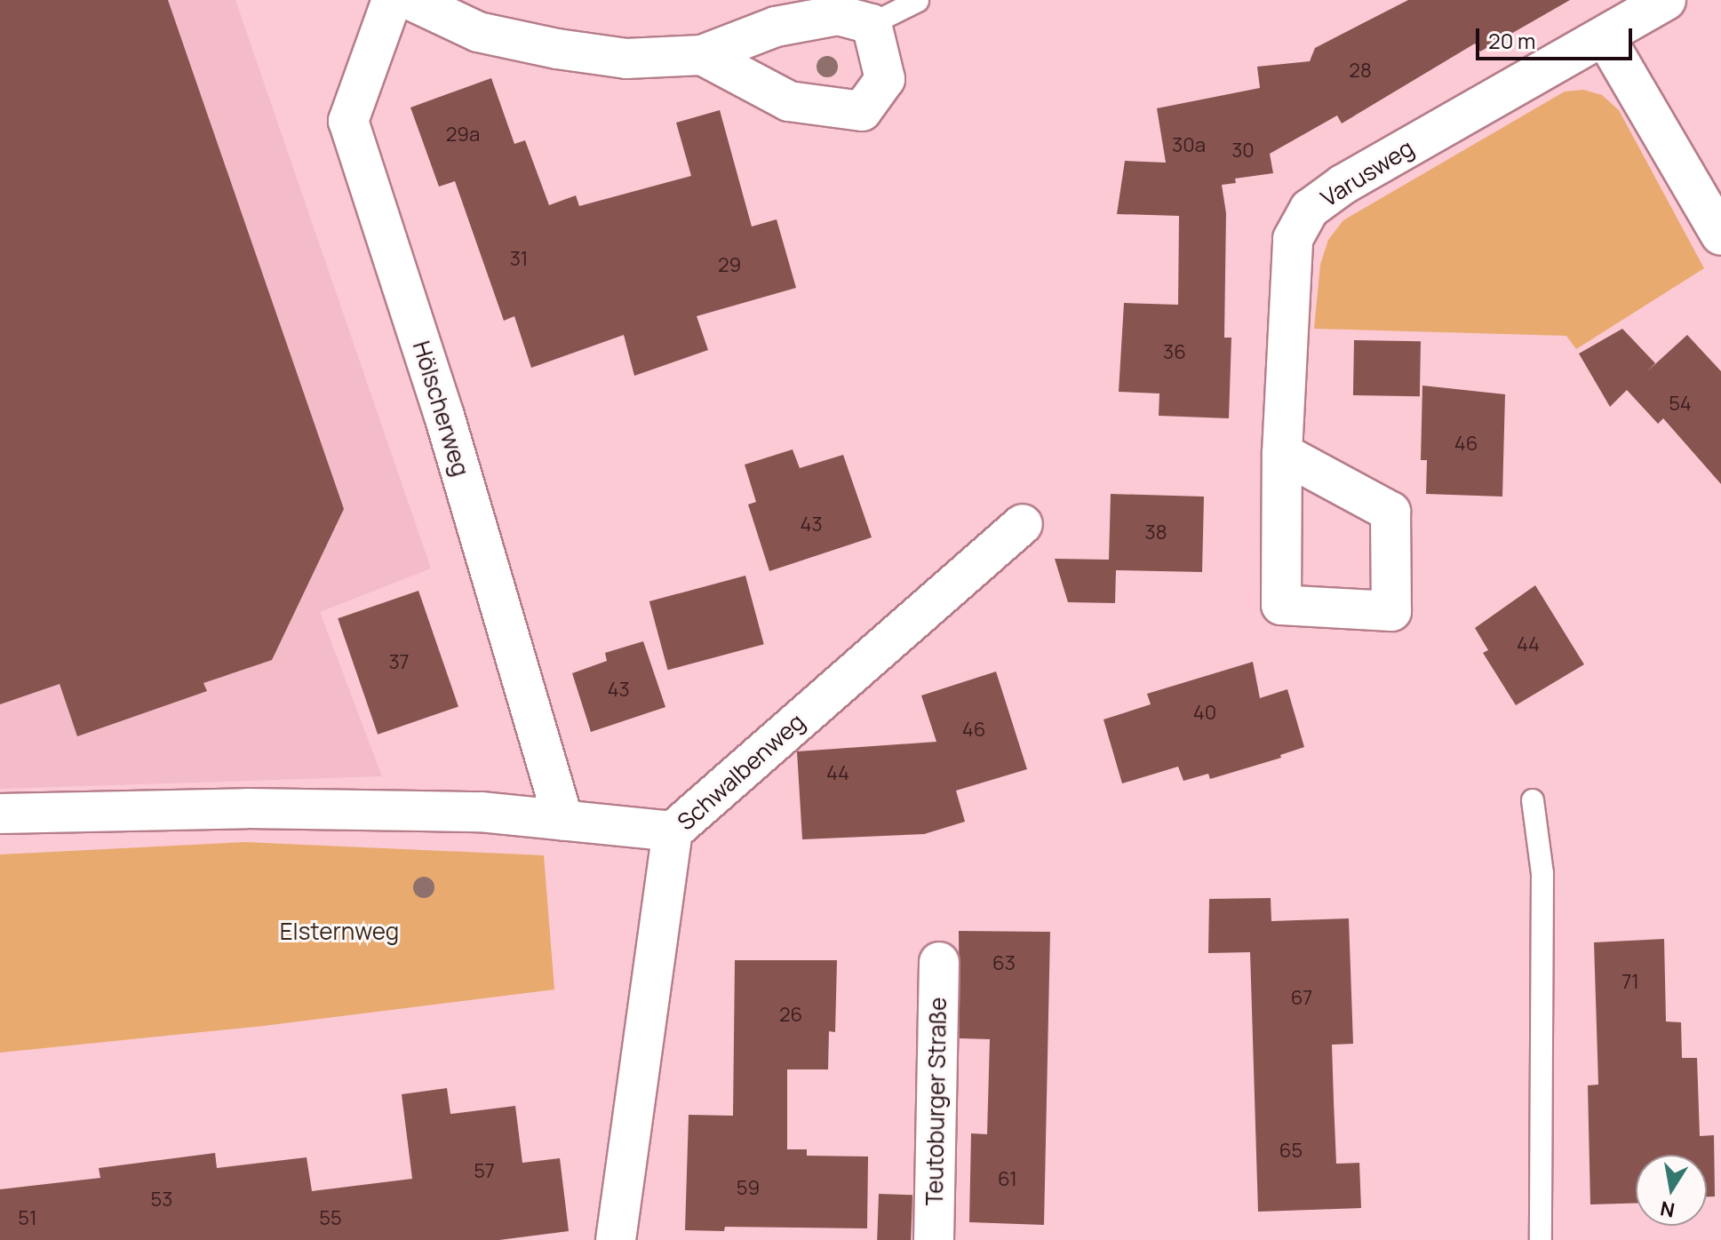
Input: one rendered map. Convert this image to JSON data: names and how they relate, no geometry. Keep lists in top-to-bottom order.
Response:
{
  "streets": {
    "street": [
      "Varusweg",
      "Hölscherweg",
      "Schwalbenweg",
      "Teutoburger Straße"
    ]
  },
  "parks": ["Elsternweg"],
  "house_numbers": [
    "28",
    "29a",
    "30a",
    "30",
    "31",
    "29",
    "36",
    "54",
    "46",
    "43",
    "38",
    "44",
    "37",
    "43",
    "40",
    "46",
    "44",
    "63",
    "71",
    "67",
    "26",
    "65",
    "57",
    "61",
    "59",
    "53",
    "51",
    "55"
  ],
  "scale_bar": "20 m",
  "north": "bottom"
}
